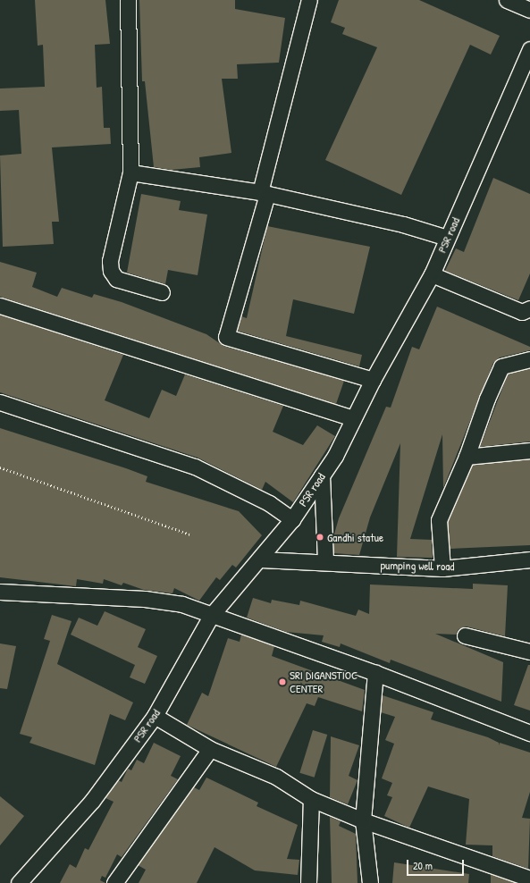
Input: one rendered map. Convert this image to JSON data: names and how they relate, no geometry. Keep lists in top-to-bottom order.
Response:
{
  "streets": {
    "street": ["PSR road", "pumping well road"]
  },
  "crossings": [
    ["PSR road", "pumping well road"]
  ],
  "places": ["Gandhi statue", "SRI DIGANSTIOC CENTER"],
  "scale_bar": "20 m"
}
